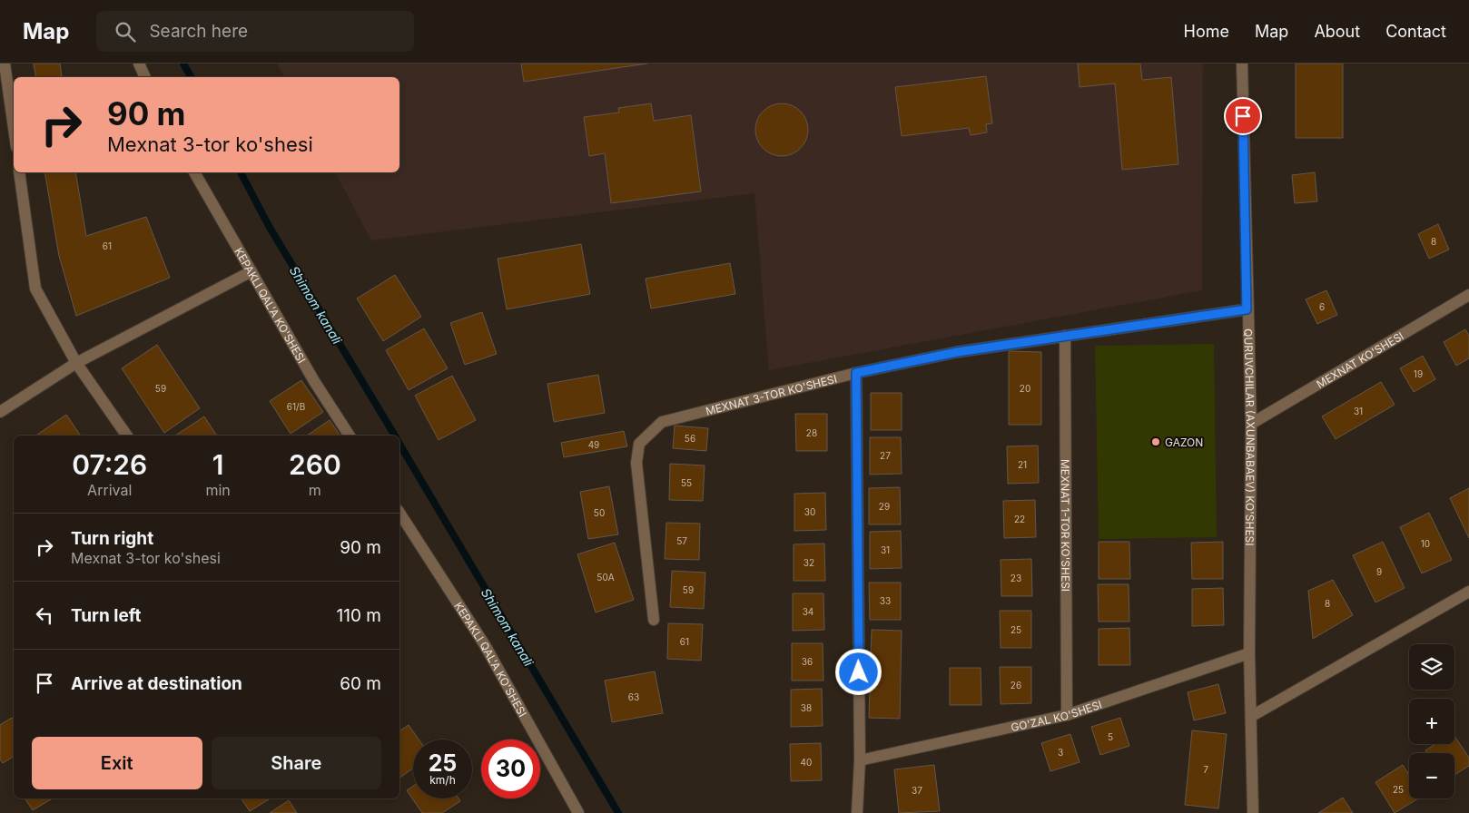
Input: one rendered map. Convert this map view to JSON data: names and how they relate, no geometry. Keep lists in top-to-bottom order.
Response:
{
  "streets": {
    "street": [
      "KEPAKLI QAL'A KO'SHESI",
      "MEXNAT KO'SHESI",
      "MEXNAT 3-TOR KO'SHESI",
      "QURUVCHILAR (AXUNBABAEV) KO'SHESI",
      "MEXNAT 1-TOR KO'SHESI",
      "GO'ZAL KO'SHESI"
    ]
  },
  "crossings": [
    ["MEXNAT KO'SHESI", "QURUVCHILAR (AXUNBABAEV) KO'SHESI"],
    ["MEXNAT 3-TOR KO'SHESI", "QURUVCHILAR (AXUNBABAEV) KO'SHESI"],
    ["MEXNAT 3-TOR KO'SHESI", "MEXNAT 1-TOR KO'SHESI"],
    ["QURUVCHILAR (AXUNBABAEV) KO'SHESI", "GO'ZAL KO'SHESI"],
    ["MEXNAT 1-TOR KO'SHESI", "GO'ZAL KO'SHESI"]
  ],
  "water": ["Shimom kanali"],
  "places": ["GAZON"],
  "house_numbers": [
    "8",
    "61",
    "6",
    "19",
    "59",
    "20",
    "61/B",
    "31",
    "28",
    "56",
    "49",
    "27",
    "21",
    "55",
    "29",
    "30",
    "50",
    "22",
    "57",
    "10",
    "31",
    "32",
    "9",
    "50A",
    "23",
    "59",
    "33",
    "8",
    "34",
    "25",
    "61",
    "36",
    "26",
    "63",
    "38",
    "5",
    "3",
    "40",
    "7",
    "25",
    "37"
  ],
  "page": {
    "header": "Map",
    "search": "Search here",
    "nav": [
      "Home",
      "Map",
      "About",
      "Contact"
    ],
    "turn": ["90 m", "Mexnat 3-tor ko'shesi"],
    "eta": [
      "07:26",
      "Arrival",
      "1",
      "min",
      "260",
      "m"
    ],
    "list": [
      {
        "name": "Turn right",
        "note": "Mexnat 3-tor ko'shesi",
        "value": "90 m"
      },
      {
        "name": "Turn left",
        "value": "110 m"
      },
      {
        "name": "Arrive at destination",
        "value": "60 m"
      }
    ],
    "map_buttons": ["+", "−"],
    "buttons": ["Exit", "Share"],
    "speed": "25 km/h",
    "limit": "30"
  }
}
